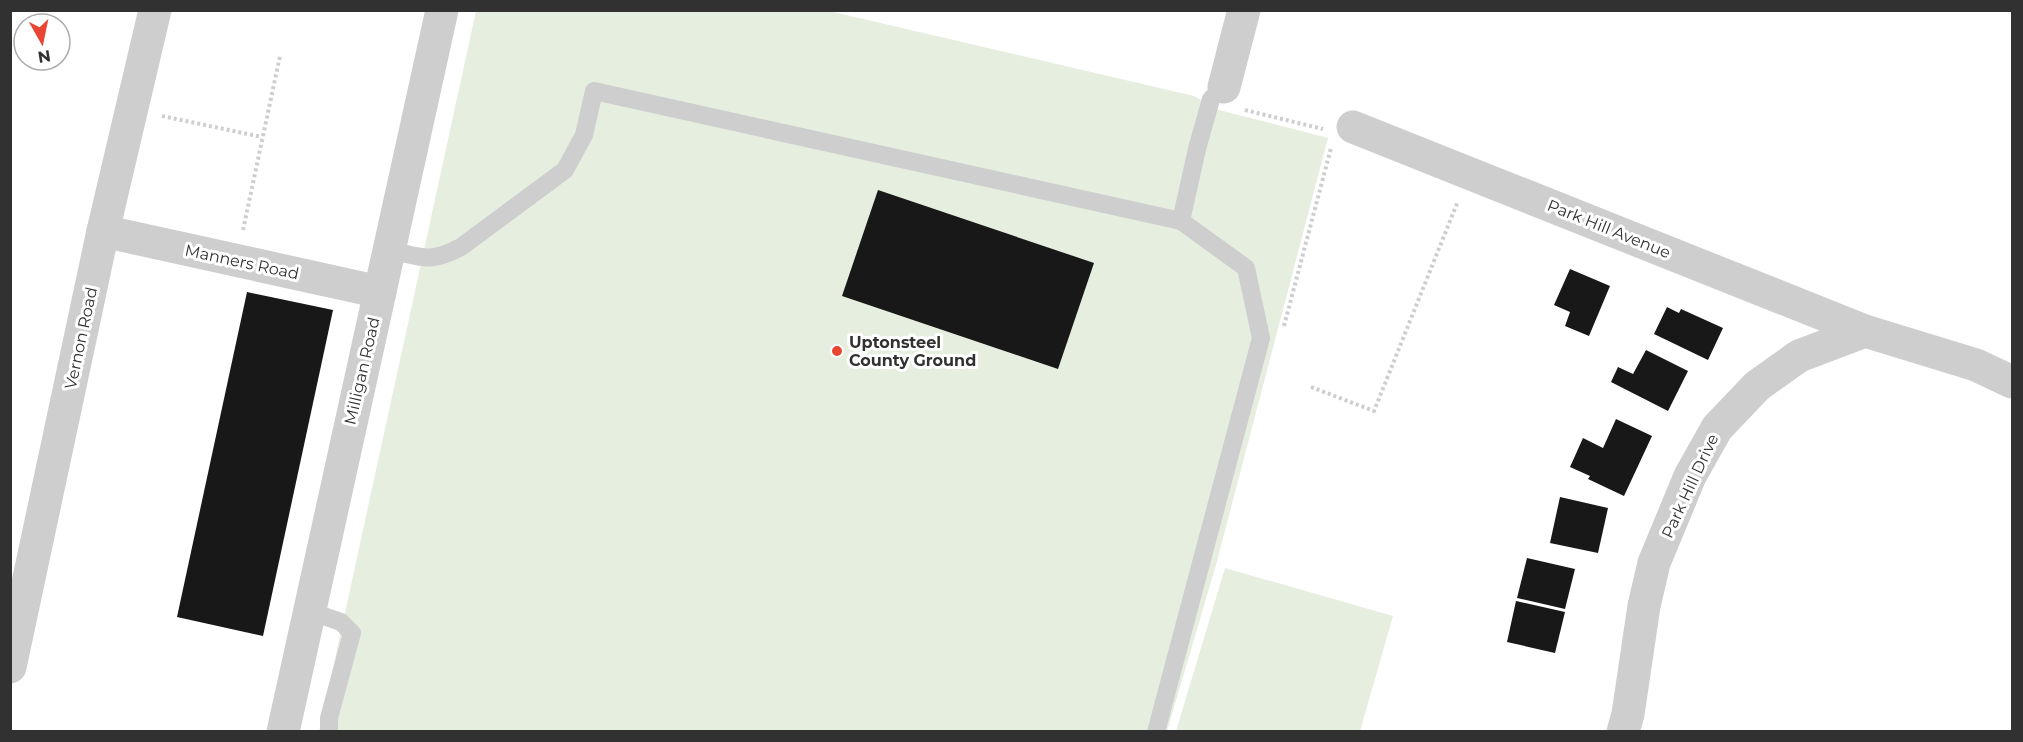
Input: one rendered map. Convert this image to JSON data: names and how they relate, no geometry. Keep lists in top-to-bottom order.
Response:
{
  "streets": {
    "street": [
      "Park Hill Avenue",
      "Manners Road",
      "Vernon Road",
      "Milligan Road",
      "Park Hill Drive"
    ]
  },
  "crossings": [
    ["Park Hill Avenue", "Park Hill Drive"],
    ["Manners Road", "Vernon Road"],
    ["Manners Road", "Milligan Road"]
  ],
  "places": ["Uptonsteel County Ground"],
  "north": "bottom"
}
